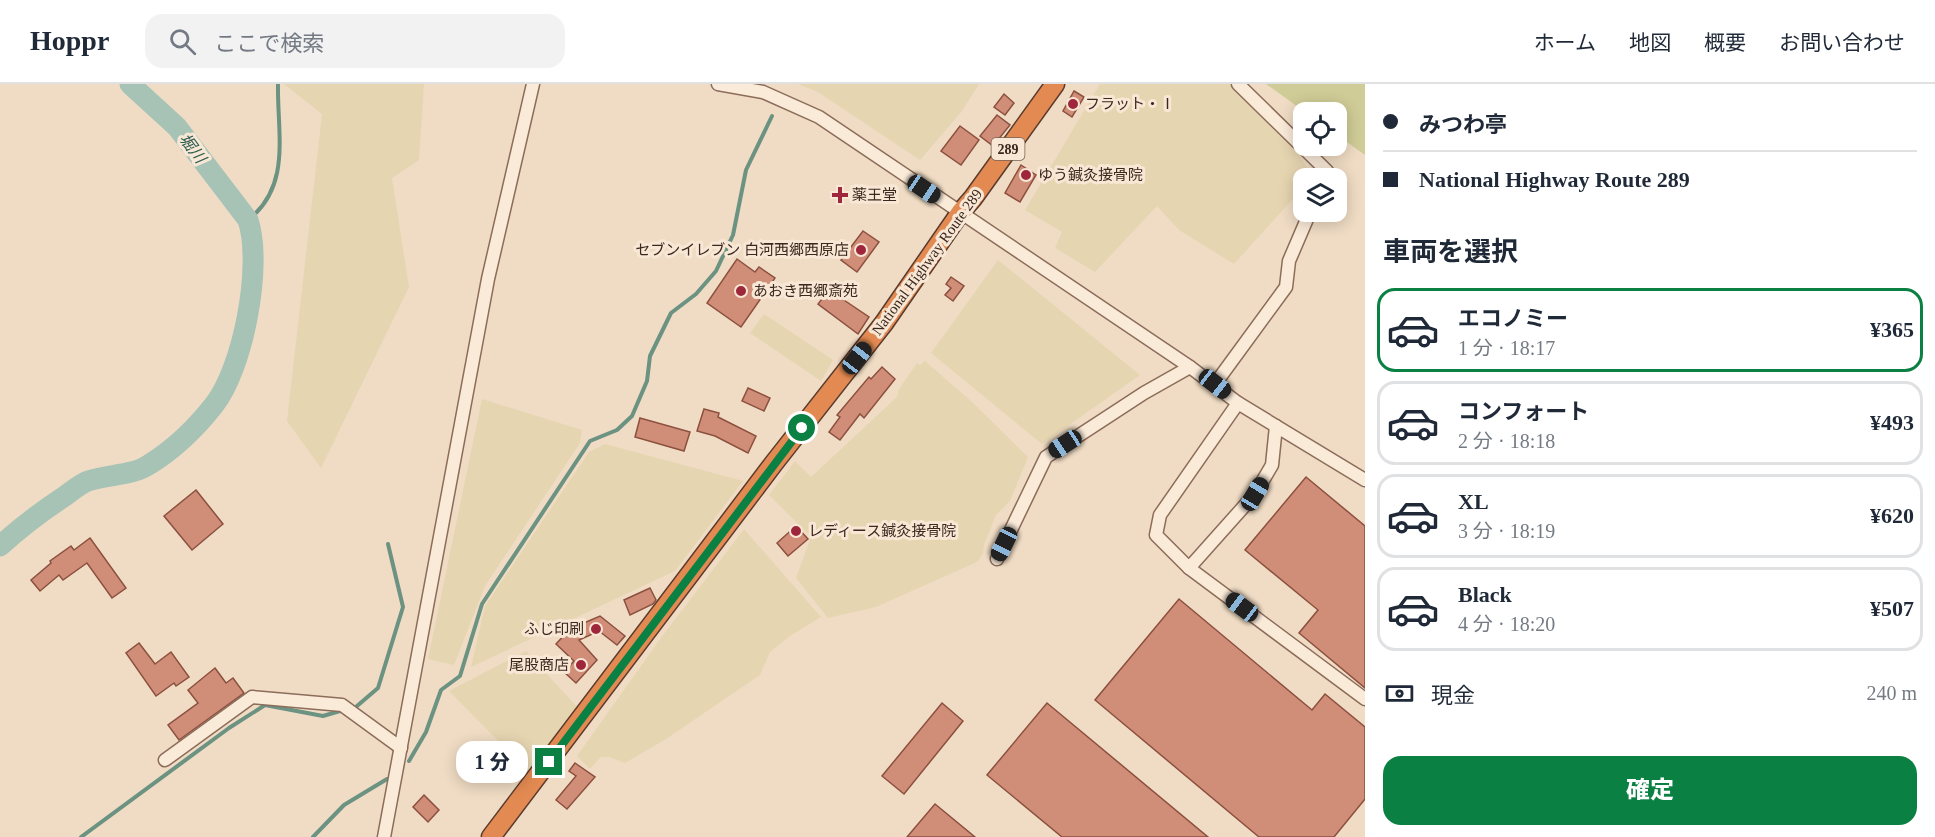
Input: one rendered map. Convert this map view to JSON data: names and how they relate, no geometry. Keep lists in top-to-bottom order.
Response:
{
  "streets": {
    "highway": ["289", "National Highway Route 289"]
  },
  "water": ["堀川"],
  "places": {
    "other": [
      "フラット・Ⅰ",
      "ゆう鍼灸接骨院",
      "セブンイレブン 白河西郷西原店",
      "あおき西郷斎苑",
      "レディース鍼灸接骨院",
      "ふじ印刷",
      "尾股商店"
    ],
    "health": ["薬王堂"]
  },
  "page": {
    "header": "Hoppr",
    "search": "ここで検索",
    "nav": [
      "ホーム",
      "地図",
      "概要",
      "お問い合わせ"
    ],
    "banner": ["みつわ亭", "National Highway Route 289"],
    "heading": "車両を選択",
    "list": [
      {
        "name": "エコノミー",
        "note": "1 分 · 18:17",
        "value": "¥365"
      },
      {
        "name": "コンフォート",
        "note": "2 分 · 18:18",
        "value": "¥493"
      },
      {
        "name": "XL",
        "note": "3 分 · 18:19",
        "value": "¥620"
      },
      {
        "name": "Black",
        "note": "4 分 · 18:20",
        "value": "¥507"
      }
    ],
    "pay": ["現金", "240 m"],
    "bubble": "1 分",
    "buttons": "確定"
  }
}
